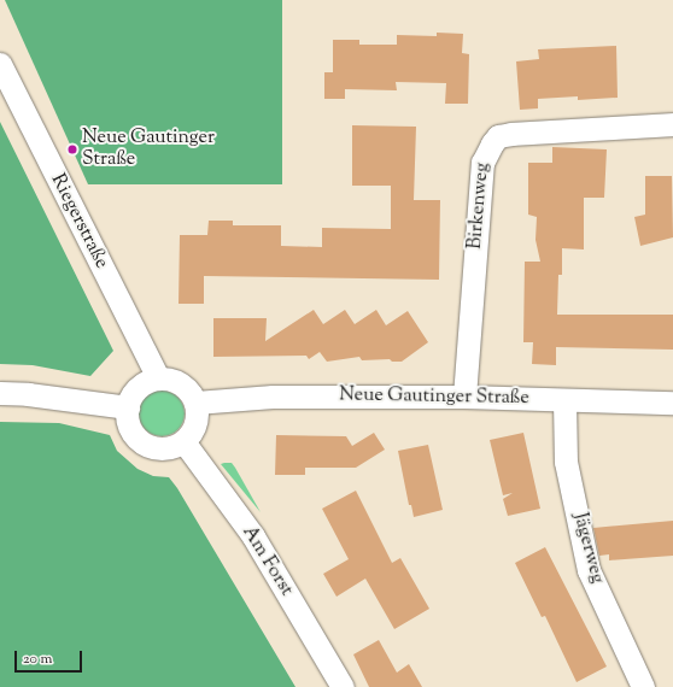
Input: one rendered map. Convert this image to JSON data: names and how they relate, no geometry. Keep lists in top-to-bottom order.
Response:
{
  "streets": {
    "street": [
      "Birkenweg",
      "Riegerstraße",
      "Neue Gautinger Straße",
      "Jägerweg",
      "Am Forst"
    ]
  },
  "crossings": [
    ["Birkenweg", "Neue Gautinger Straße"],
    ["Riegerstraße", "Neue Gautinger Straße"],
    ["Riegerstraße", "Am Forst"],
    ["Neue Gautinger Straße", "Jägerweg"],
    ["Neue Gautinger Straße", "Am Forst"]
  ],
  "places": ["Neue Gautinger Straße"],
  "scale_bar": "20 m"
}
